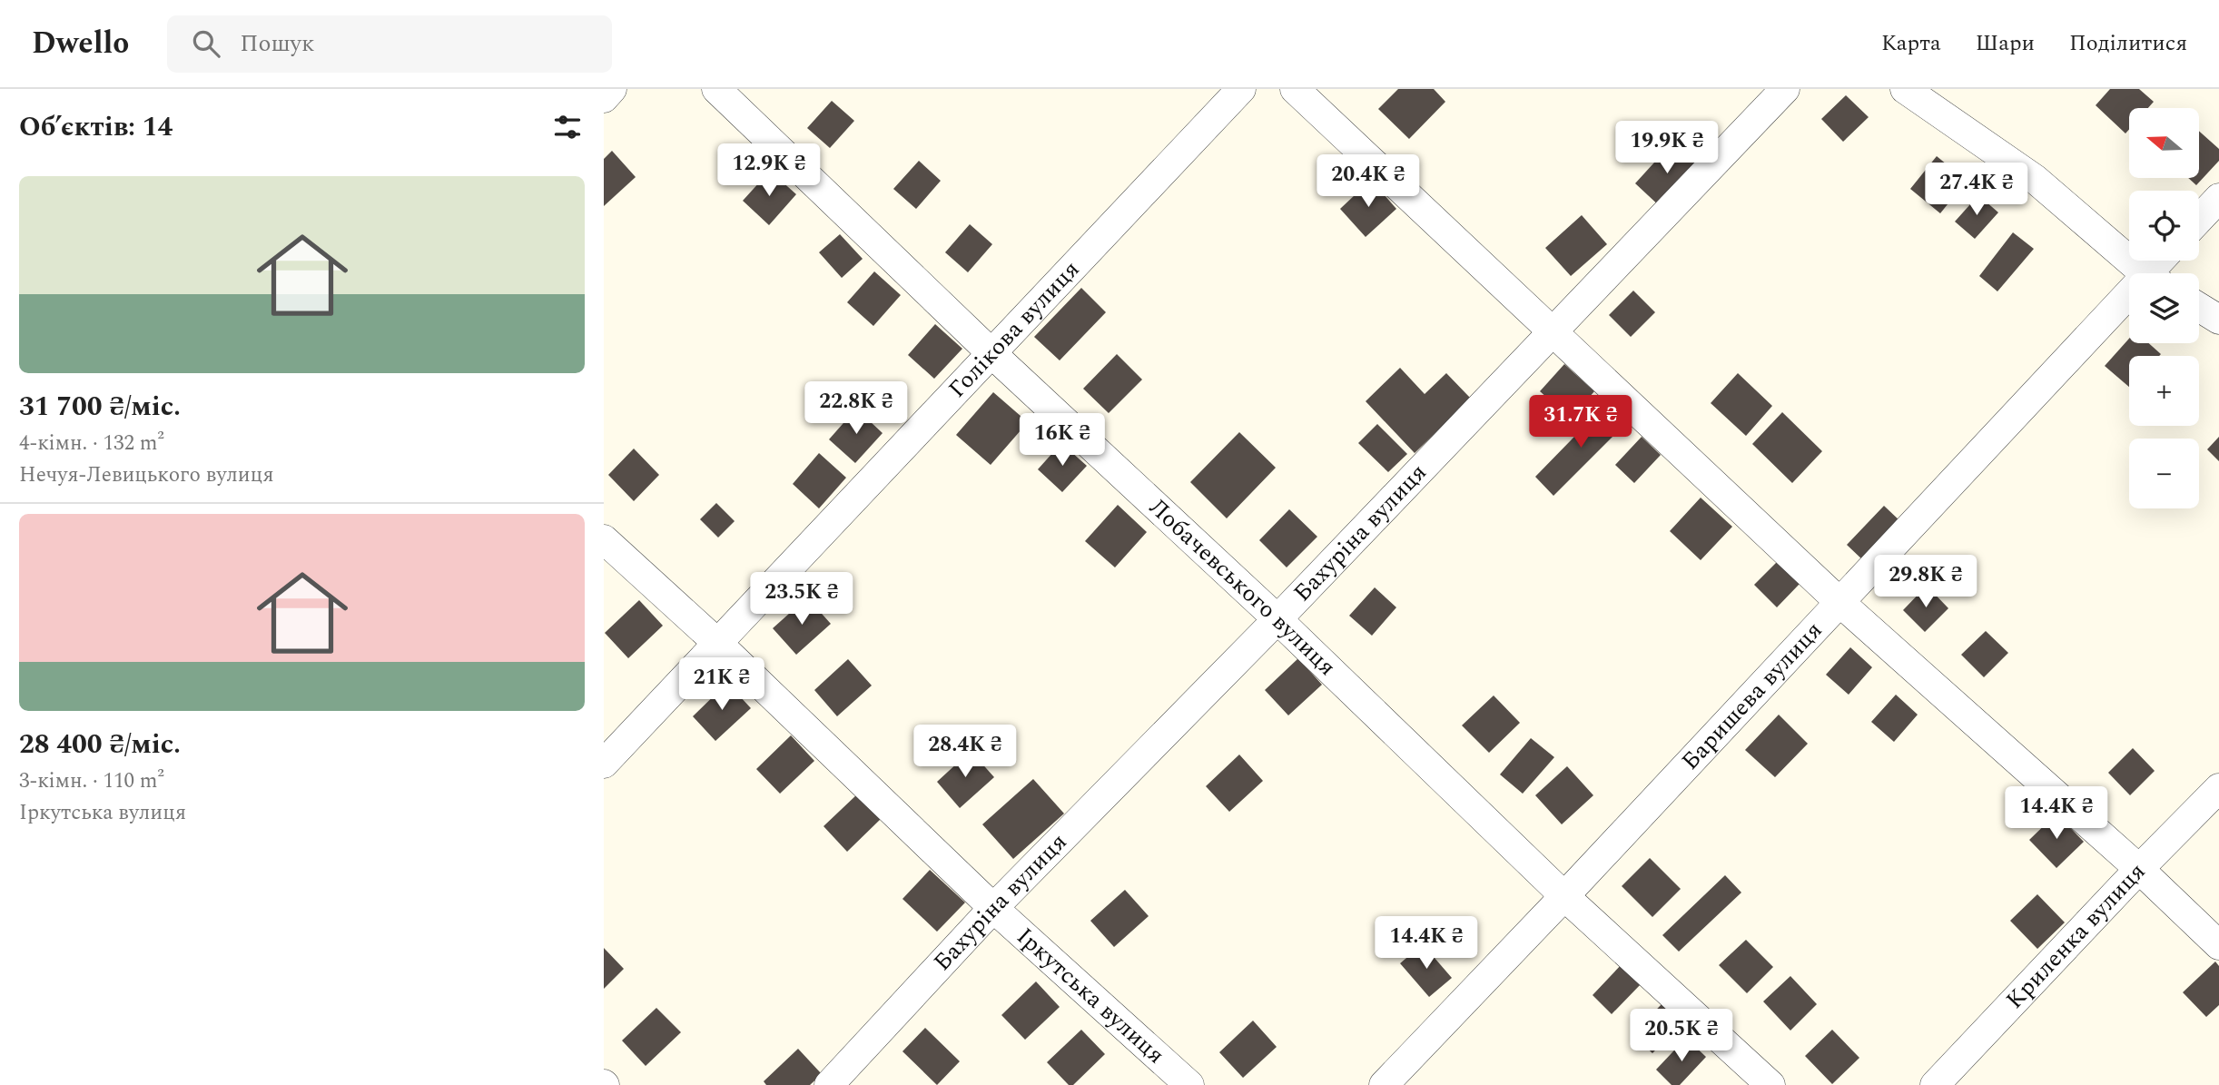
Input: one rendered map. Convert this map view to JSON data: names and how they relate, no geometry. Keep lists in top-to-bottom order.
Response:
{
  "streets": {
    "street": [
      "Голікова вулиця",
      "Бахуріна вулиця",
      "Лобачевського вулиця",
      "Баришева вулиця",
      "Криленка вулиця",
      "Іркутська вулиця"
    ]
  },
  "crossings": [
    ["Голікова вулиця", "Лобачевського вулиця"],
    ["Голікова вулиця", "Іркутська вулиця"],
    ["Бахуріна вулиця", "Лобачевського вулиця"],
    ["Бахуріна вулиця", "Іркутська вулиця"],
    ["Лобачевського вулиця", "Баришева вулиця"]
  ],
  "north": "left",
  "page": {
    "header": "Dwello",
    "search": "Пошук",
    "nav": ["Карта", "Шари", "Поділитися"],
    "heading": "Об’єктів: 14",
    "map_buttons": ["+", "−"],
    "price": [
      "19.9K ₴",
      "12.9K ₴",
      "20.4K ₴",
      "27.4K ₴",
      "22.8K ₴",
      "31.7K ₴",
      "16K ₴",
      "29.8K ₴",
      "23.5K ₴",
      "21K ₴",
      "28.4K ₴",
      "14.4K ₴",
      "14.4K ₴",
      "20.5K ₴"
    ],
    "list": [
      {
        "name": "31 700 ₴/міс.",
        "note": "4-кімн. · 132 m² · Нечуя-Левицького вулиця"
      },
      {
        "name": "28 400 ₴/міс.",
        "note": "3-кімн. · 110 m² · Іркутська вулиця"
      }
    ]
  }
}
